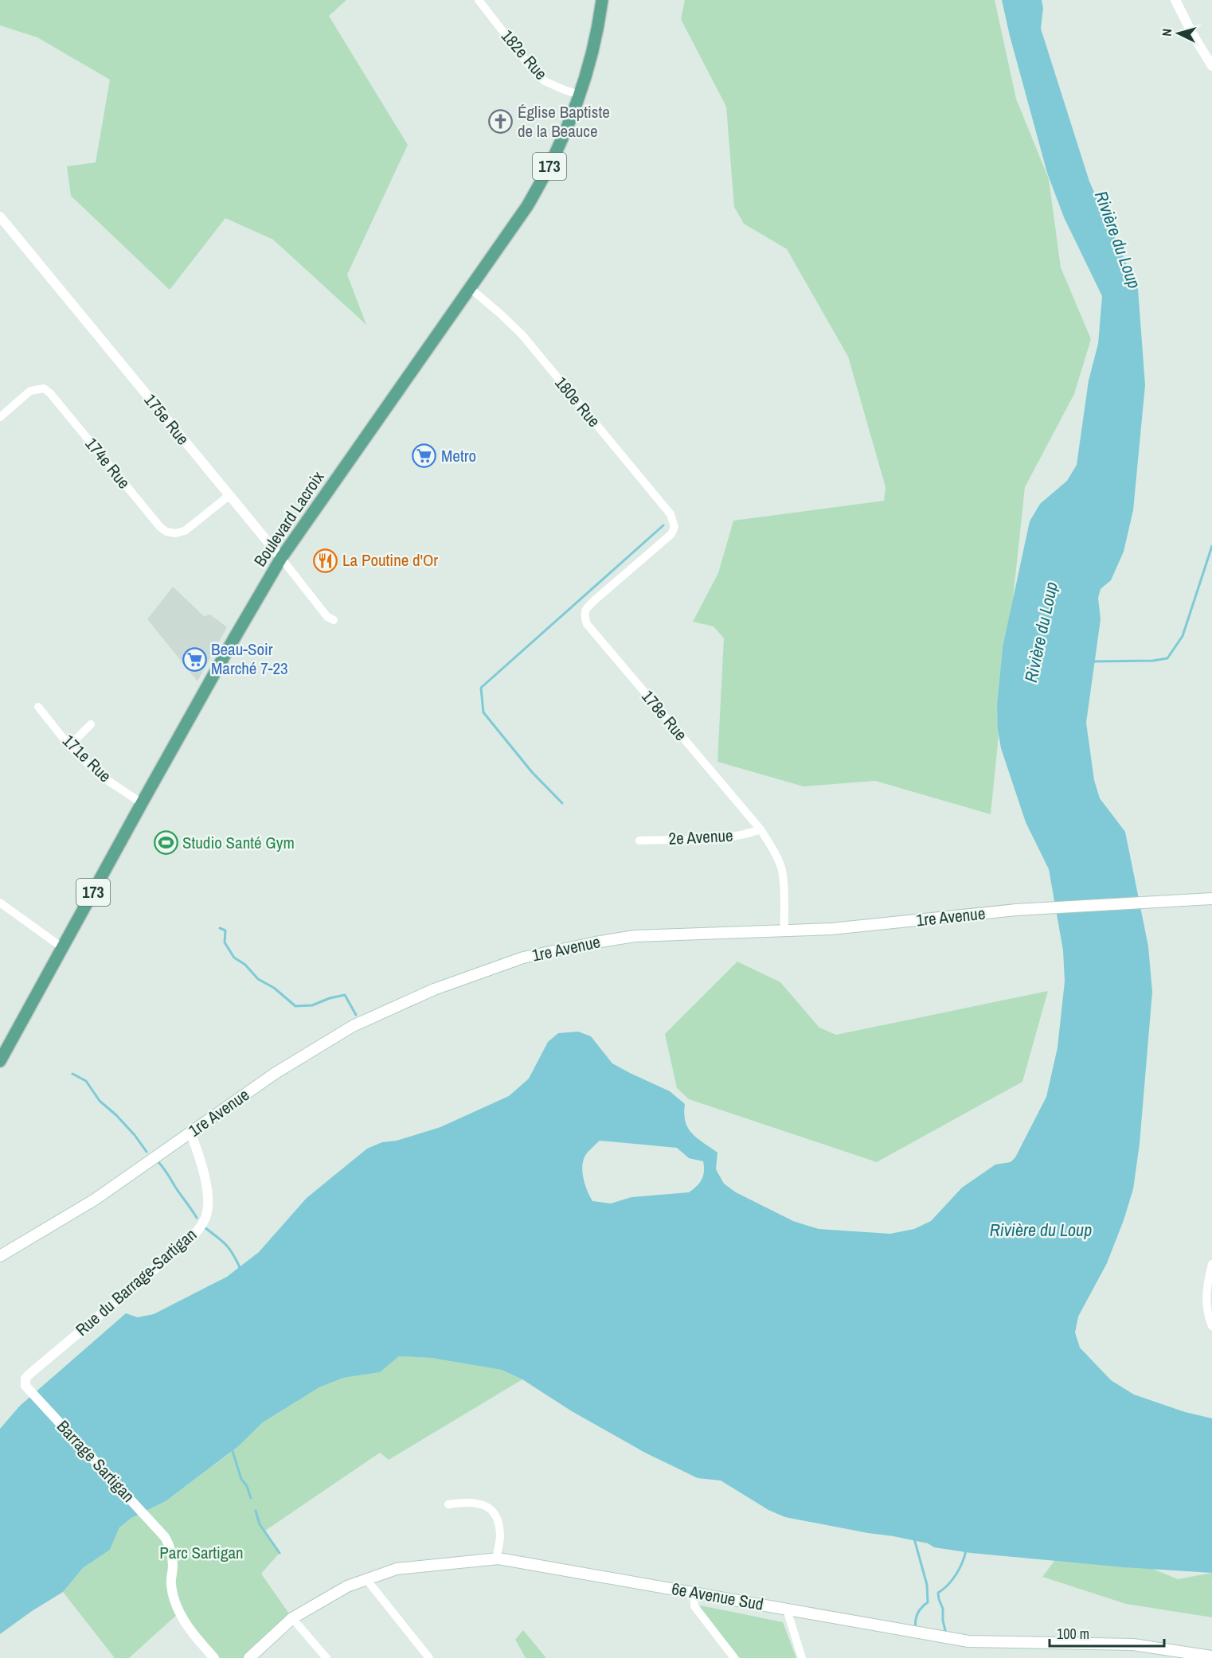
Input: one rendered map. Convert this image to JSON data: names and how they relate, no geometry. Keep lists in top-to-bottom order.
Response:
{
  "streets": {
    "main road": [
      "173",
      "Boulevard Lacroix",
      "1re Avenue",
      "6e Avenue Sud"
    ],
    "street": [
      "182e Rue",
      "180e Rue",
      "175e Rue",
      "174e Rue",
      "178e Rue",
      "171e Rue",
      "2e Avenue",
      "Rue du Barrage-Sartigan",
      "Barrage Sartigan"
    ]
  },
  "crossings": [
    ["182e Rue", "Boulevard Lacroix"],
    ["180e Rue", "Boulevard Lacroix"],
    ["180e Rue", "178e Rue"],
    ["175e Rue", "174e Rue"],
    ["175e Rue", "Boulevard Lacroix"],
    ["Boulevard Lacroix", "171e Rue"],
    ["178e Rue", "2e Avenue"],
    ["178e Rue", "1re Avenue"],
    ["1re Avenue", "Rue du Barrage-Sartigan"],
    ["Rue du Barrage-Sartigan", "Barrage Sartigan"]
  ],
  "water": ["Rivière du Loup"],
  "parks": ["Parc Sartigan"],
  "places": {
    "church": ["Église Baptiste de la Beauce"],
    "supermarket": ["Metro", "Beau-Soir Marché 7-23"],
    "restaurant": ["La Poutine d'Or"],
    "sports": ["Studio Santé Gym"]
  },
  "scale_bar": "100 m",
  "north": "left"
}
